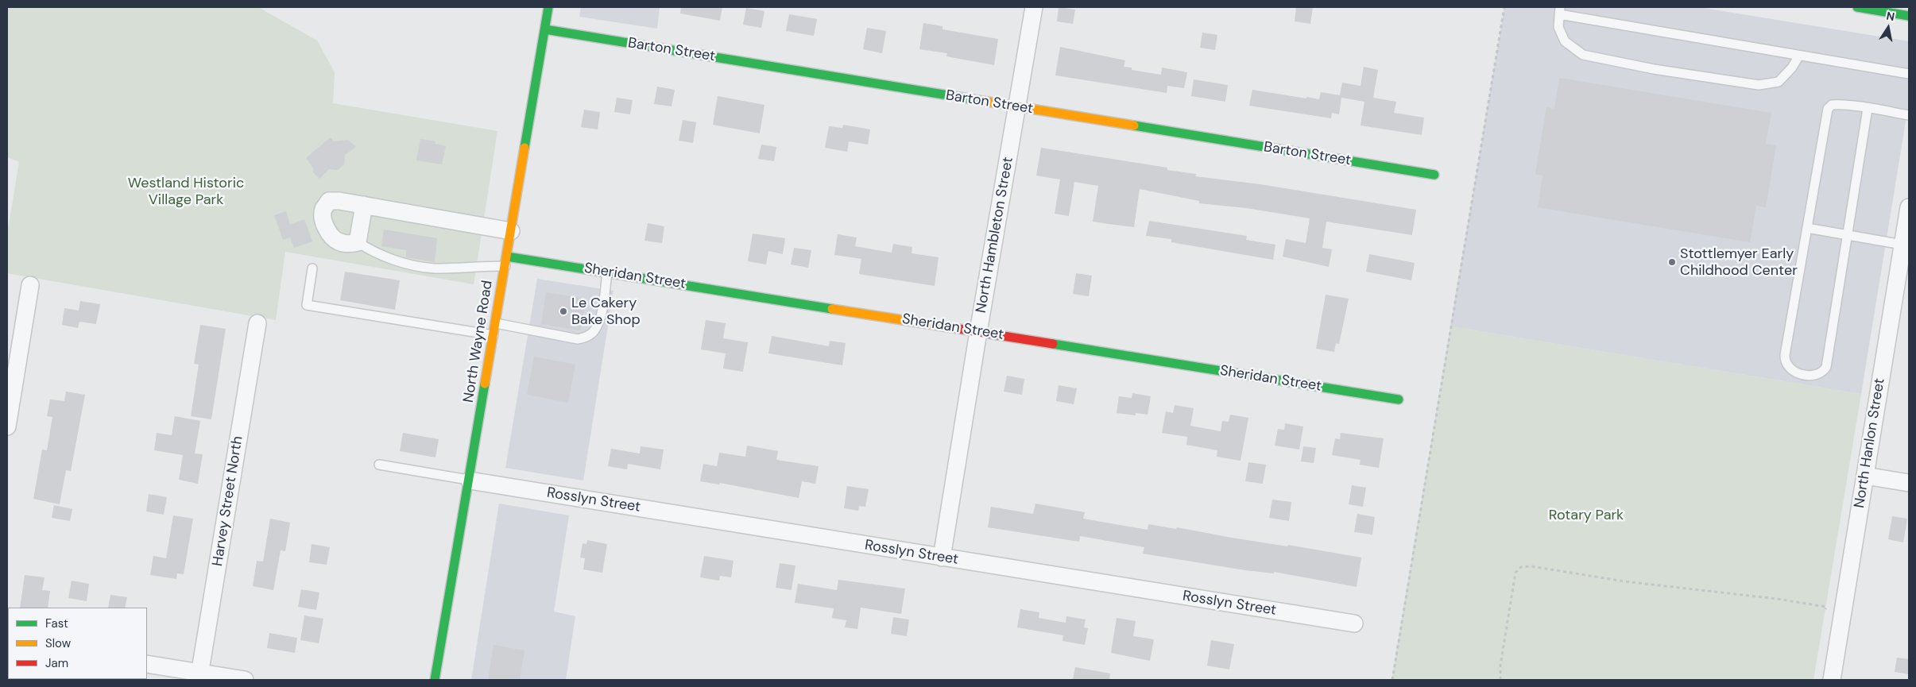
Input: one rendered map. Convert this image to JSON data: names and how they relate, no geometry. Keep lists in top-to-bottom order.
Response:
{
  "streets": {
    "street": [
      "Barton Street",
      "North Hambleton Street",
      "Sheridan Street",
      "North Wayne Road",
      "North Hanlon Street",
      "Rosslyn Street",
      "Harvey Street North"
    ]
  },
  "crossings": [
    ["Barton Street", "North Hambleton Street"],
    ["Barton Street", "North Wayne Road"],
    ["North Hambleton Street", "Sheridan Street"],
    ["North Hambleton Street", "Rosslyn Street"],
    ["Sheridan Street", "North Wayne Road"],
    ["North Wayne Road", "Rosslyn Street"]
  ],
  "parks": ["Westland Historic Village Park", "Rotary Park"],
  "places": ["Stottlemyer Early Childhood Center", "Le Cakery Bake Shop"],
  "legend": ["Fast", "Slow", "Jam"],
  "north": "top"
}
